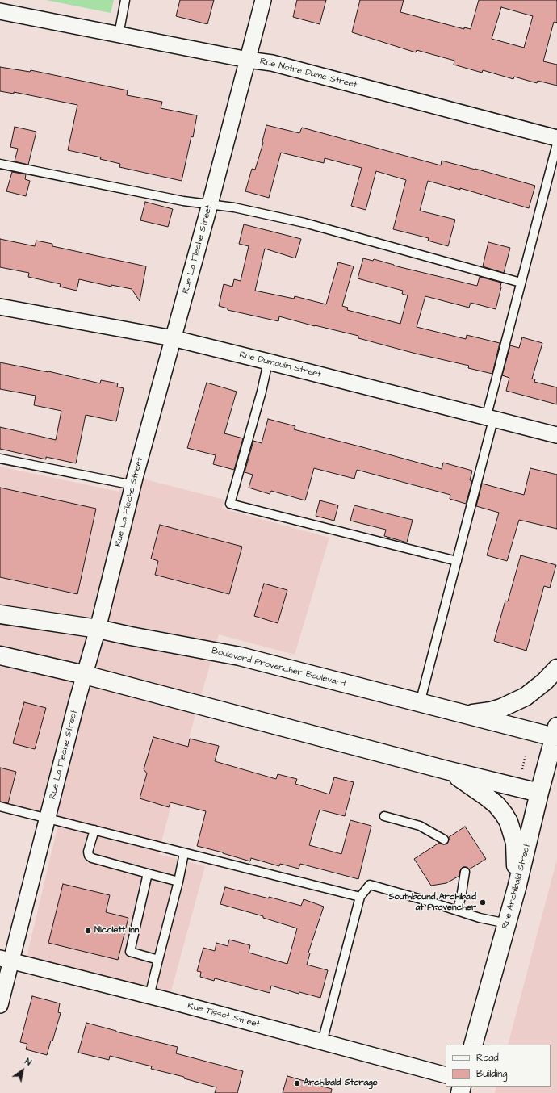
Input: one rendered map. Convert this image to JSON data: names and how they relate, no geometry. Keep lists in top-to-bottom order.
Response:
{
  "streets": {
    "main road": ["Boulevard Provencher Boulevard", "Rue Archibald Street"],
    "street": [
      "Rue Notre Dame Street",
      "Rue La Fleche Street",
      "Rue Dumoulin Street",
      "Rue Tissot Street"
    ]
  },
  "crossings": [
    ["Rue Notre Dame Street", "Rue La Fleche Street"],
    ["Rue La Fleche Street", "Rue Dumoulin Street"],
    ["Rue La Fleche Street", "Boulevard Provencher Boulevard"],
    ["Rue La Fleche Street", "Rue Tissot Street"],
    ["Boulevard Provencher Boulevard", "Rue Archibald Street"]
  ],
  "places": ["Southbound Archibald at Provencher", "Nicolett Inn", "Archibald Storage"],
  "legend": ["Road", "Building"],
  "north": "top right"
}
